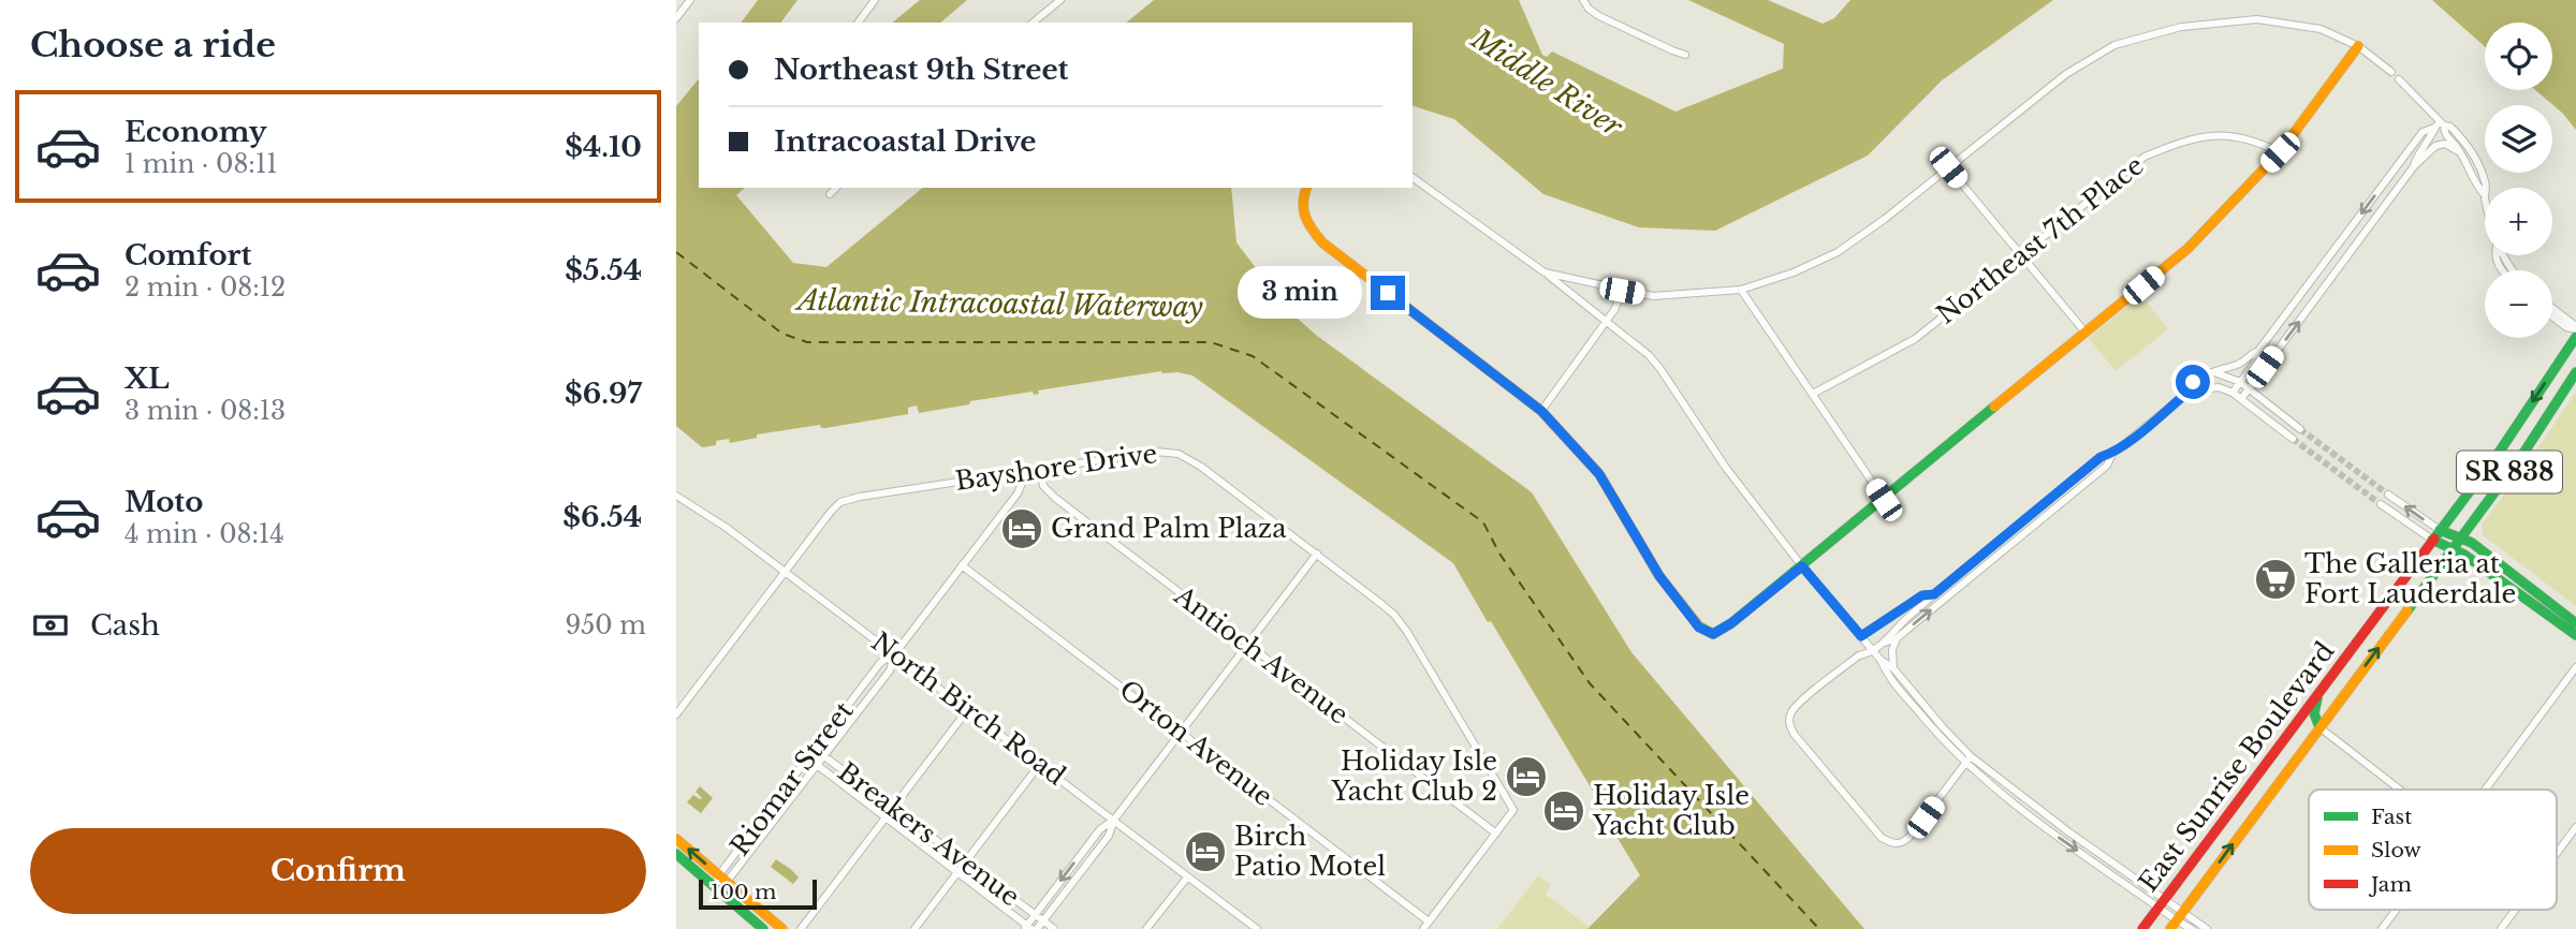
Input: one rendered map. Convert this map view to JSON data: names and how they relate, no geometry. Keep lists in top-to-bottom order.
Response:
{
  "streets": {
    "street": [
      "Northeast 7th Place",
      "Bayshore Drive",
      "SR 838",
      "Antioch Avenue",
      "North Birch Road",
      "Orton Avenue",
      "East Sunrise Boulevard",
      "Riomar Street",
      "Breakers Avenue"
    ]
  },
  "crossings": [
    ["Bayshore Drive", "Antioch Avenue"],
    ["Bayshore Drive", "North Birch Road"],
    ["Bayshore Drive", "Riomar Street"],
    ["North Birch Road", "Riomar Street"],
    ["Orton Avenue", "Riomar Street"],
    ["Riomar Street", "Breakers Avenue"]
  ],
  "water": ["Middle River", "Atlantic Intracoastal Waterway"],
  "places": {
    "hotel": [
      "Grand Palm Plaza",
      "Holiday Isle Yacht Club 2",
      "Holiday Isle Yacht Club",
      "Birch Patio Motel"
    ],
    "supermarket": ["The Galleria at Fort Lauderdale"]
  },
  "legend": ["Fast", "Slow", "Jam"],
  "scale_bar": "100 m",
  "page": {
    "heading": "Choose a ride",
    "map_buttons": ["+", "−"],
    "banner": ["Northeast 9th Street", "Intracoastal Drive"],
    "list": [
      {
        "name": "Economy",
        "note": "1 min · 08:11",
        "value": "$4.10"
      },
      {
        "name": "Comfort",
        "note": "2 min · 08:12",
        "value": "$5.54"
      },
      {
        "name": "XL",
        "note": "3 min · 08:13",
        "value": "$6.97"
      },
      {
        "name": "Moto",
        "note": "4 min · 08:14",
        "value": "$6.54"
      }
    ],
    "bubble": "3 min",
    "pay": ["Cash", "950 m"],
    "buttons": "Confirm",
    "scale": "100 m"
  }
}
